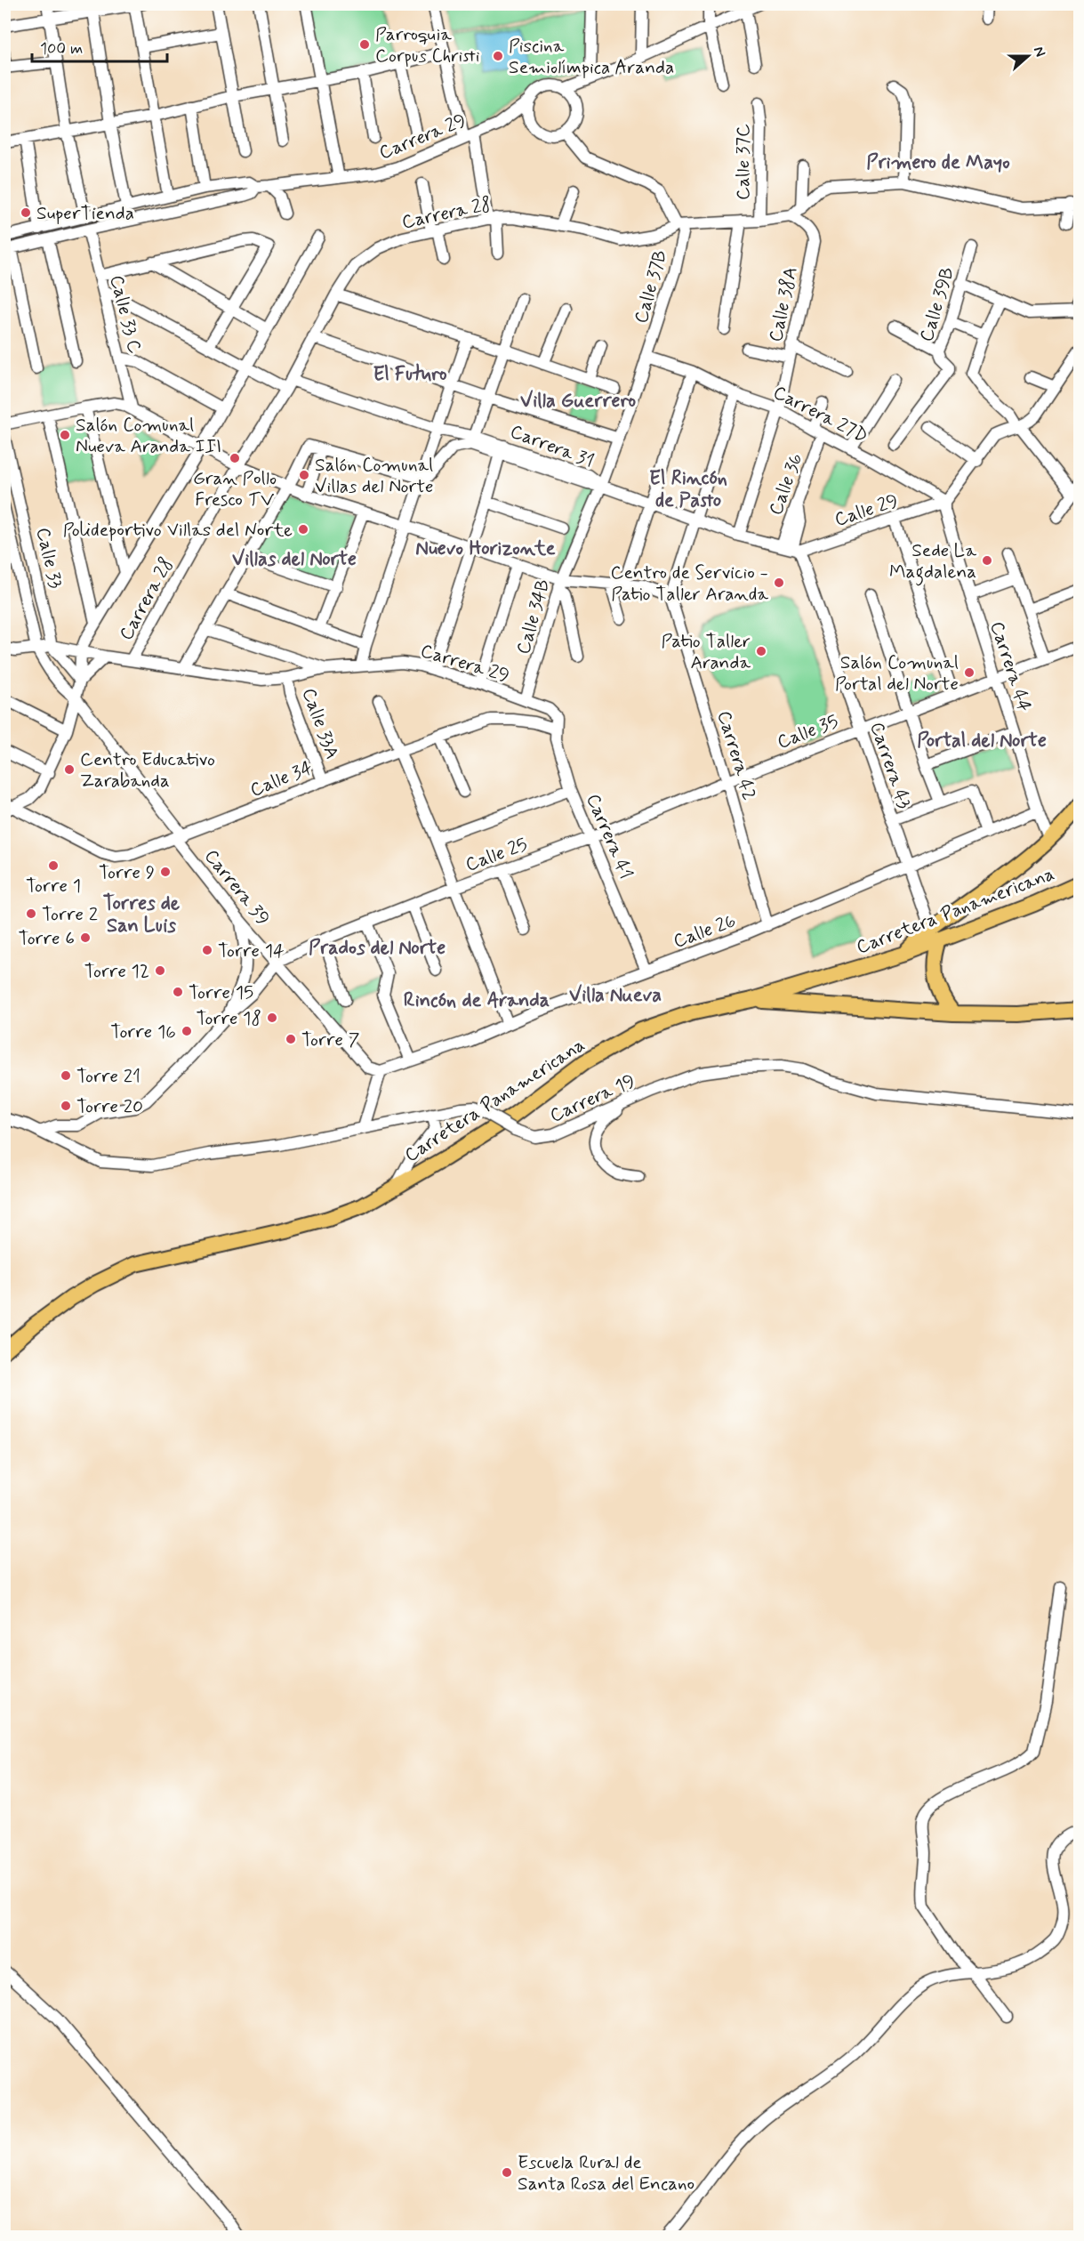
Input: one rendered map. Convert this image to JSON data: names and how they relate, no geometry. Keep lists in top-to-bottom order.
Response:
{
  "streets": {
    "highway": ["Carretera Panamericana"],
    "street": [
      "Carrera 29",
      "Calle 37C",
      "Carrera 28",
      "Calle 37B",
      "Calle 38A",
      "Calle 39B",
      "Calle 33 C",
      "Carrera 27D",
      "Carrera 31",
      "Calle 36",
      "Calle 29",
      "Calle 33",
      "Calle 34B",
      "Carrera 44",
      "Calle 33A",
      "Calle 35",
      "Carrera 42",
      "Carrera 43",
      "Calle 34",
      "Carrera 41",
      "Calle 25",
      "Carrera 39",
      "Calle 26",
      "Carrera 19"
    ]
  },
  "crossings": [
    ["Carrera 29", "Carrera 28"],
    ["Carrera 29", "Calle 33 C"],
    ["Carrera 29", "Calle 33"],
    ["Carrera 29", "Calle 34B"],
    ["Carrera 29", "Calle 33A"],
    ["Carrera 29", "Carrera 41"],
    ["Calle 37C", "Carrera 28"],
    ["Carrera 28", "Calle 37B"],
    ["Carrera 28", "Calle 38A"],
    ["Carrera 28", "Carrera 31"],
    ["Calle 37B", "Carrera 27D"],
    ["Calle 37B", "Calle 34B"],
    ["Calle 38A", "Carrera 27D"],
    ["Calle 38A", "Carrera 31"],
    ["Calle 33 C", "Carrera 31"],
    ["Carrera 27D", "Calle 36"],
    ["Carrera 27D", "Calle 29"],
    ["Carrera 27D", "Carrera 44"],
    ["Carrera 31", "Calle 36"],
    ["Carrera 31", "Calle 29"],
    ["Carrera 31", "Calle 34B"],
    ["Carrera 31", "Carrera 43"],
    ["Calle 36", "Calle 29"],
    ["Calle 36", "Carrera 43"],
    ["Calle 29", "Carrera 44"],
    ["Calle 29", "Carrera 43"],
    ["Calle 33", "Carrera 39"],
    ["Carrera 44", "Calle 35"],
    ["Carrera 44", "Calle 26"],
    ["Calle 33A", "Calle 34"],
    ["Calle 35", "Carrera 42"],
    ["Calle 35", "Carrera 43"],
    ["Calle 35", "Calle 25"],
    ["Carrera 42", "Calle 25"],
    ["Carrera 42", "Calle 26"],
    ["Carrera 43", "Carretera Panamericana"],
    ["Carrera 43", "Calle 26"],
    ["Calle 34", "Carrera 41"],
    ["Calle 34", "Carrera 39"],
    ["Carrera 41", "Calle 25"],
    ["Carrera 41", "Calle 26"],
    ["Calle 25", "Carrera 39"],
    ["Carrera 39", "Calle 26"]
  ],
  "districts": [
    "Primero de Mayo",
    "El Futuro",
    "Villa Guerrero",
    "El Rincón de Pasto",
    "Nuevo Horizonte",
    "Villas del Norte",
    "Portal del Norte",
    "Torres de San Luis",
    "Prados del Norte",
    "Villa Nueva",
    "Rincón de Aranda"
  ],
  "places": [
    "Parroquia Corpus Christi",
    "Piscina Semiolímpica Aranda",
    "SuperTienda",
    "Salón Comunal Nueva Aranda III",
    "Gran Pollo Fresco TV",
    "Salón Comunal Villas del Norte",
    "Polideportivo Villas del Norte",
    "Sede La Magdalena",
    "Centro de Servicio - Patio Taller Aranda",
    "Patio Taller Aranda",
    "Salón Comunal Portal del Norte",
    "Centro Educativo Zarabanda",
    "Torre 1",
    "Torre 9",
    "Torre 2",
    "Torre 6",
    "Torre 14",
    "Torre 12",
    "Torre 15",
    "Torre 18",
    "Torre 16",
    "Torre 7",
    "Torre 21",
    "Torre 20",
    "Escuela Rural de Santa Rosa del Encano"
  ],
  "scale_bar": "100 m",
  "north": "right"
}
